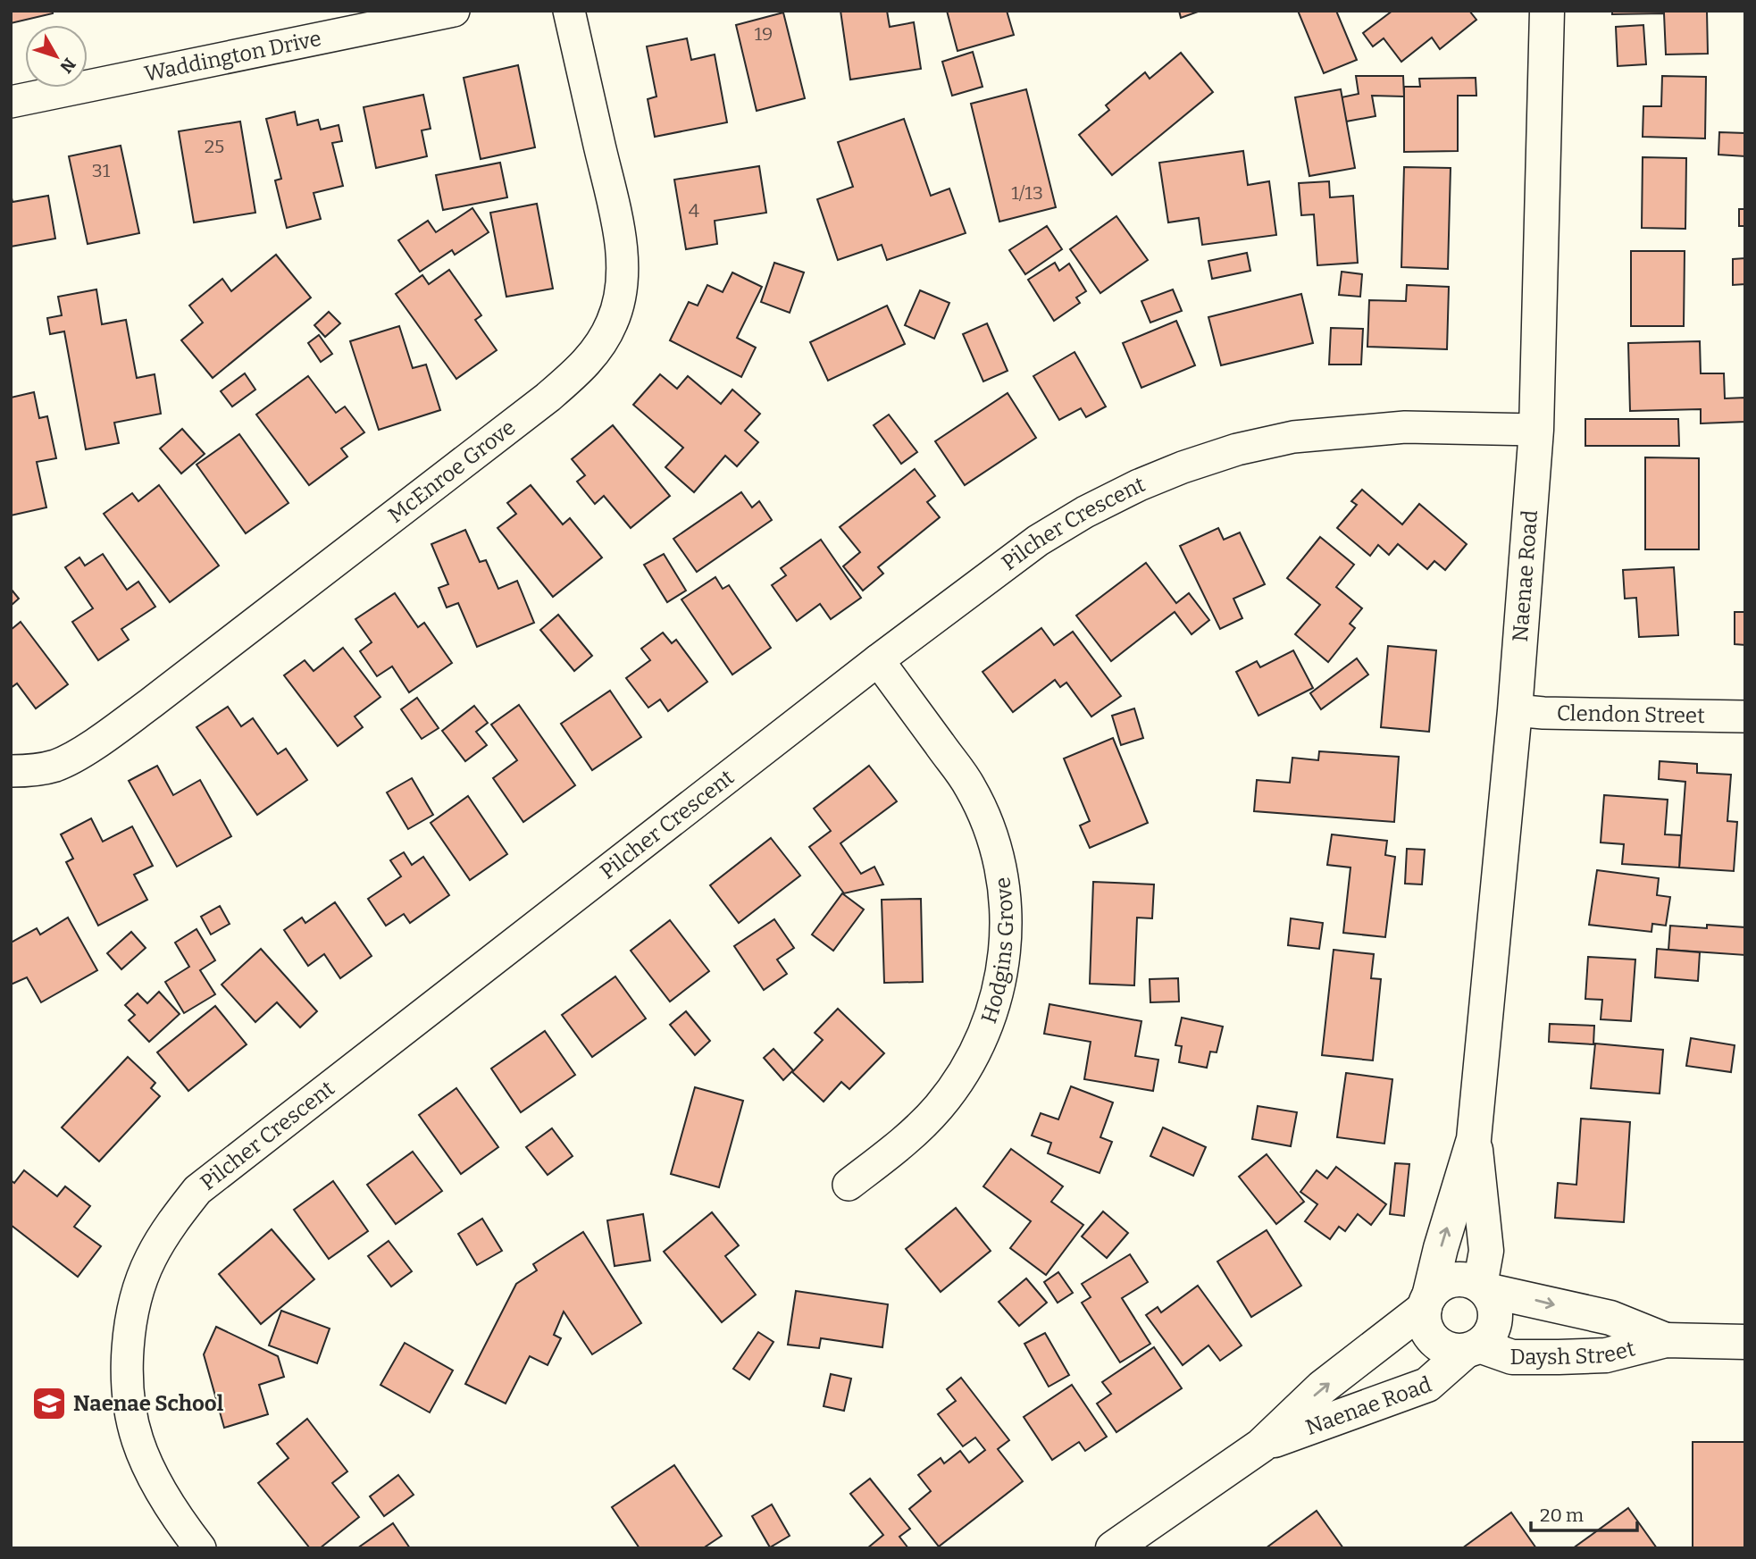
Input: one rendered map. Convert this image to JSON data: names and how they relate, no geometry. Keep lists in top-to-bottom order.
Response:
{
  "streets": {
    "main road": ["Naenae Road", "Daysh Street"],
    "street": [
      "Waddington Drive",
      "McEnroe Grove",
      "Pilcher Crescent",
      "Clendon Street",
      "Hodgins Grove"
    ]
  },
  "crossings": [
    ["Pilcher Crescent", "Naenae Road"],
    ["Pilcher Crescent", "Hodgins Grove"],
    ["Naenae Road", "Clendon Street"],
    ["Naenae Road", "Daysh Street"]
  ],
  "places": {
    "school or university": ["Naenae School"]
  },
  "house_numbers": [
    "19",
    "25",
    "31",
    "1/13",
    "4"
  ],
  "scale_bar": "20 m",
  "north": "bottom right"
}
